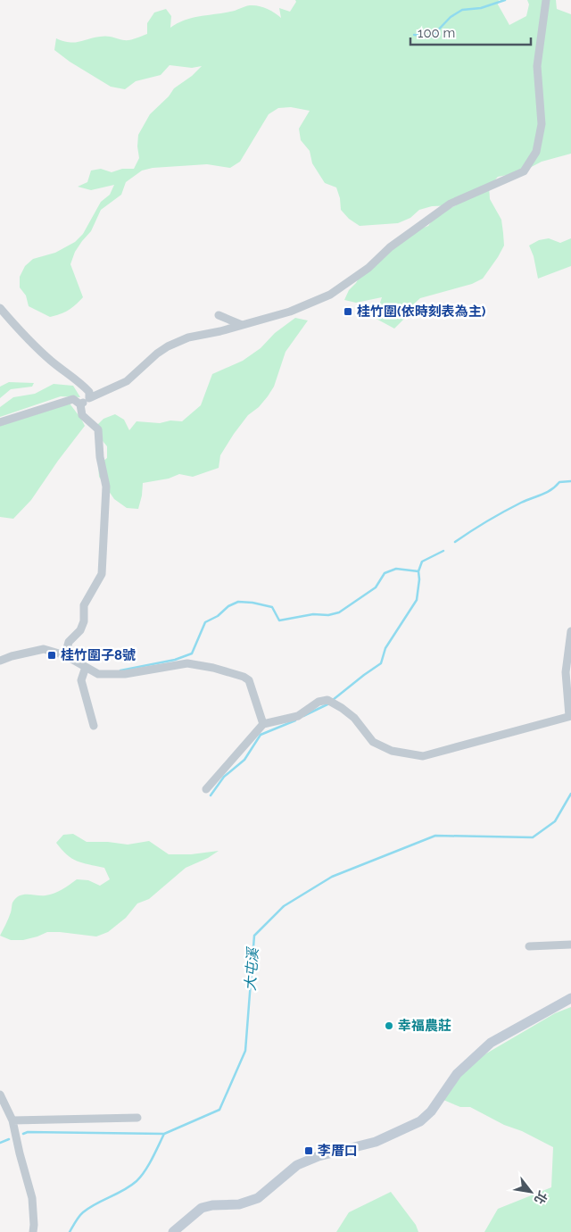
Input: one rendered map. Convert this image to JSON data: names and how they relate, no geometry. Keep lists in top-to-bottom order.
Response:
{
  "water": ["大屯溪"],
  "places": {
    "transit": ["桂竹圍(依時刻表為主)", "桂竹圍子8號", "李厝口"],
    "other": ["幸福農莊"]
  },
  "scale_bar": "100 m",
  "north": "bottom right"
}
